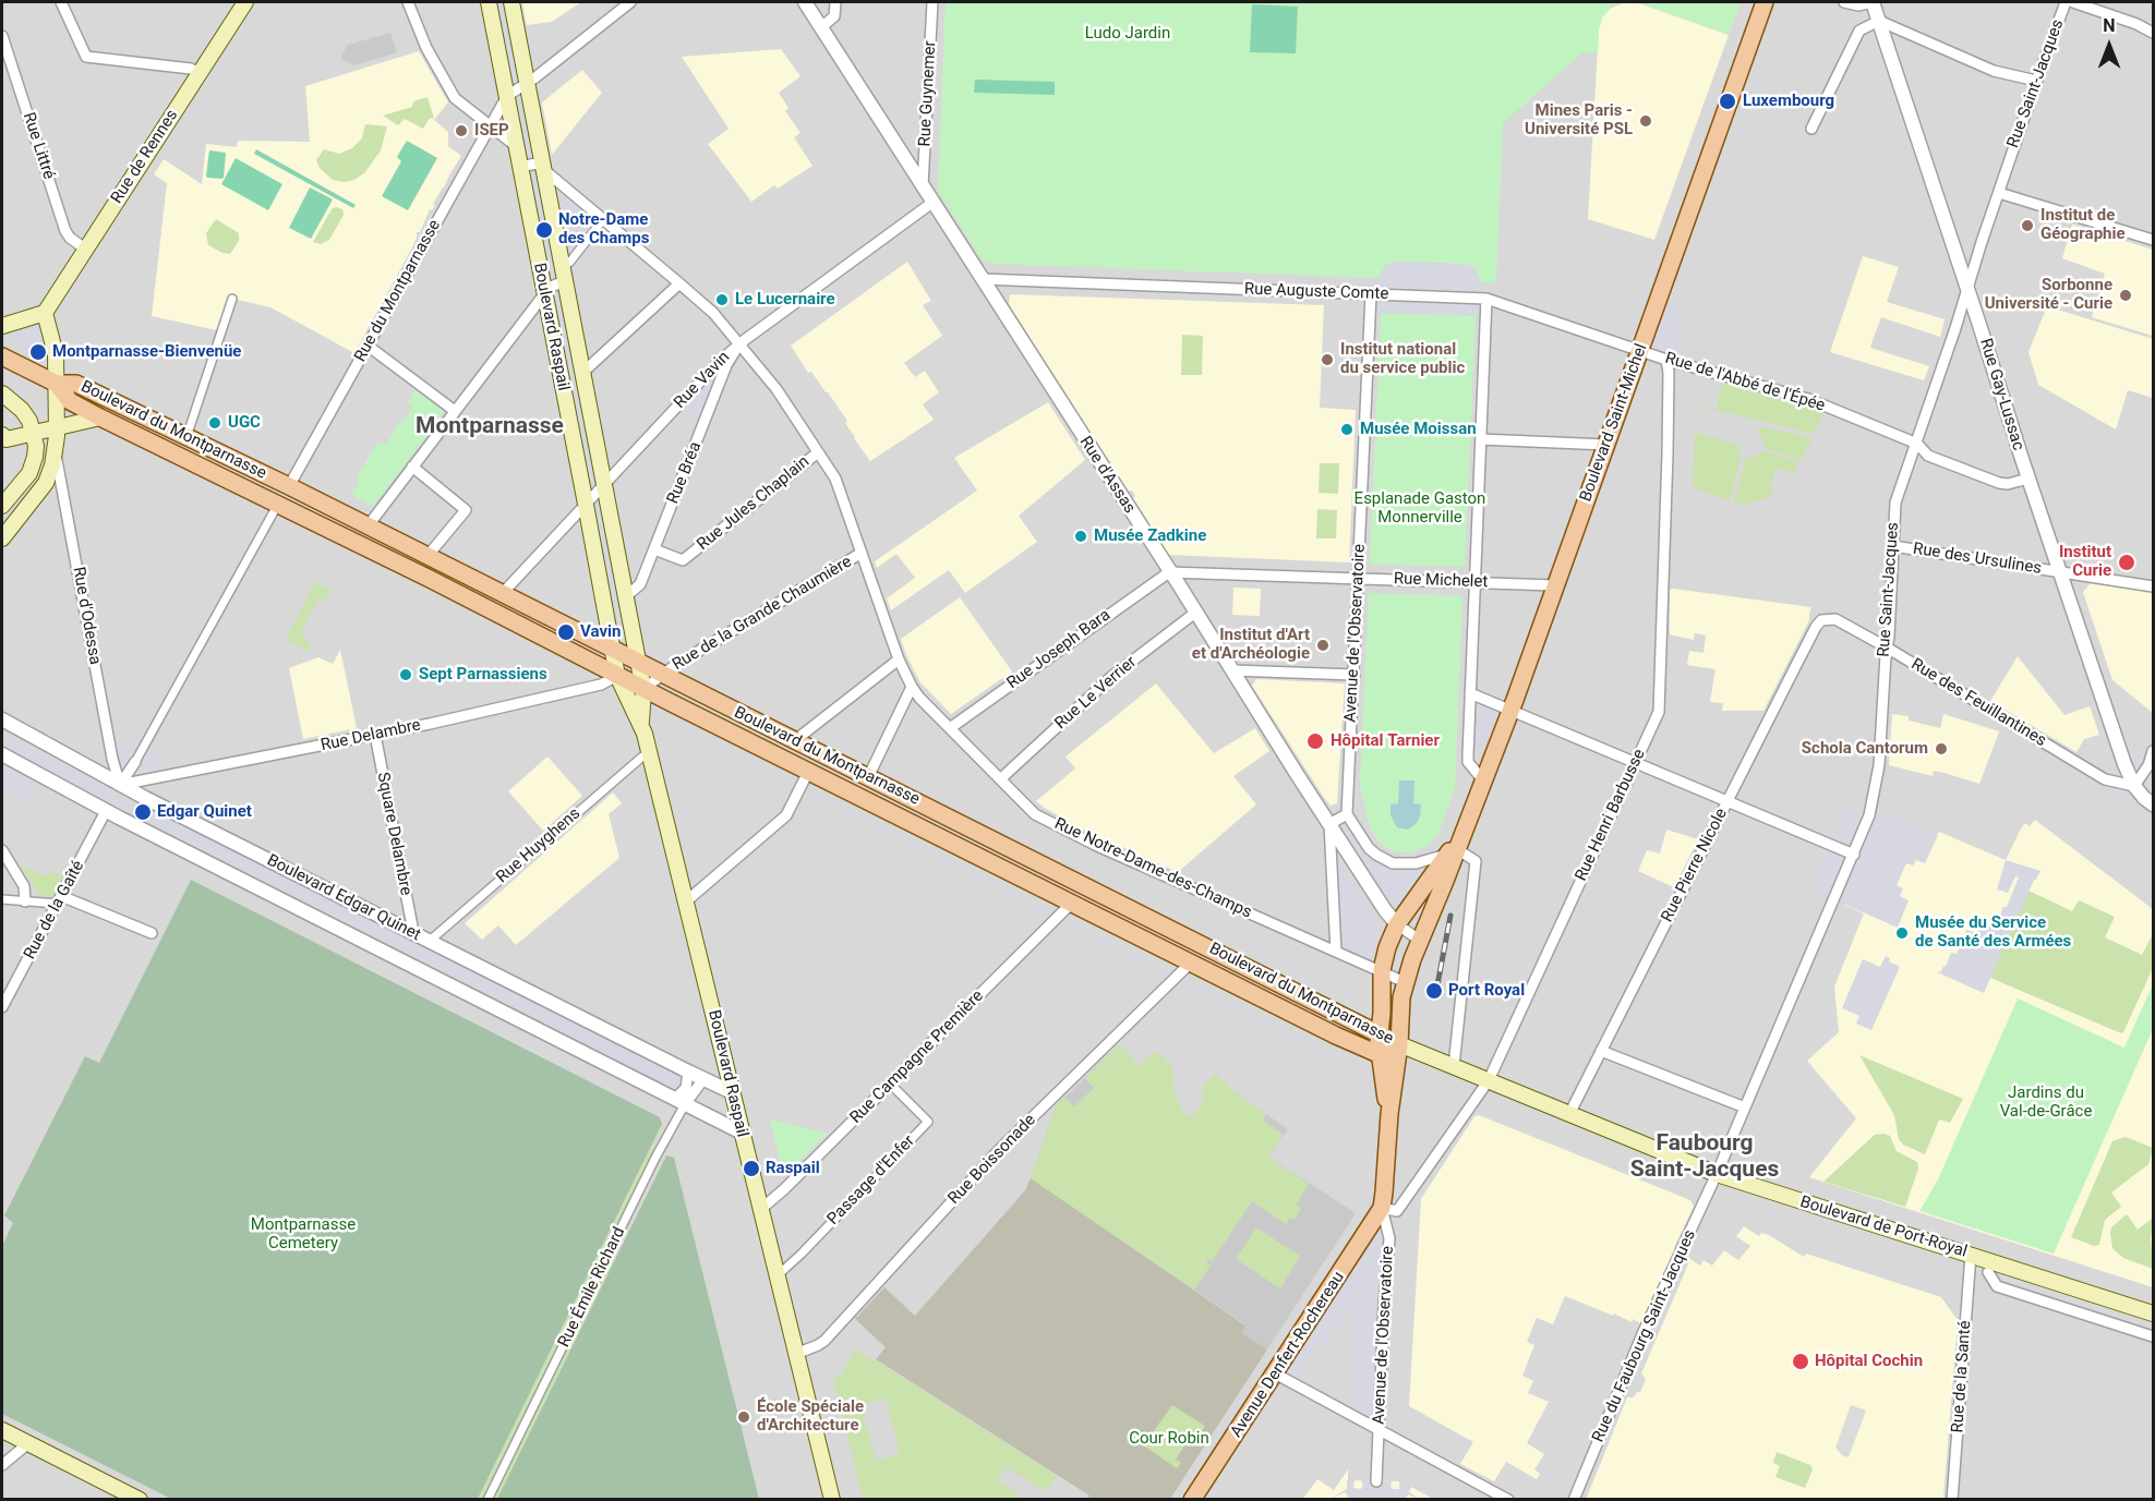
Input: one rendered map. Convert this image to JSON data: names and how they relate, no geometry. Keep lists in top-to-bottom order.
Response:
{
  "streets": {
    "main road": [
      "Rue de Rennes",
      "Boulevard Raspail",
      "Boulevard Saint-Michel",
      "Boulevard du Montparnasse",
      "Avenue de l'Observatoire",
      "Boulevard de Port-Royal",
      "Avenue Denfert-Rochereau"
    ],
    "street": [
      "Rue Saint-Jacques",
      "Rue Guynemer",
      "Rue Littré",
      "Rue du Montparnasse",
      "Rue Auguste Comte",
      "Rue Vavin",
      "Rue de l'Abbé de l'Épée",
      "Rue Gay-Lussac",
      "Rue Bréa",
      "Rue d'Assas",
      "Rue Jules Chaplain",
      "Rue des Ursulines",
      "Rue Michelet",
      "Rue de la Grande Chaumière",
      "Rue d'Odessa",
      "Rue Joseph Bara",
      "Rue Le Verrier",
      "Rue des Feuillantines",
      "Rue Delambre",
      "Rue Henri Barbusse",
      "Square Delambre",
      "Rue Huyghens",
      "Rue Pierre Nicole",
      "Rue Notre-Dame-des-Champs",
      "Boulevard Edgar Quinet",
      "Rue de la Gaîté",
      "Rue Campagne Première",
      "Rue Boissonade",
      "Passage d'Enfer",
      "Rue Émile Richard",
      "Rue du Faubourg Saint-Jacques",
      "Rue de la Santé"
    ]
  },
  "crossings": [
    ["Rue Saint-Jacques", "Rue de l'Abbé de l'Épée"],
    ["Rue Saint-Jacques", "Rue Gay-Lussac"],
    ["Rue Saint-Jacques", "Rue des Ursulines"],
    ["Rue Saint-Jacques", "Rue des Feuillantines"],
    ["Rue Saint-Jacques", "Boulevard de Port-Royal"],
    ["Rue Saint-Jacques", "Rue du Faubourg Saint-Jacques"],
    ["Rue Guynemer", "Rue d'Assas"],
    ["Rue Littré", "Rue de Rennes"],
    ["Rue du Montparnasse", "Boulevard Raspail"],
    ["Rue du Montparnasse", "Boulevard du Montparnasse"],
    ["Rue Auguste Comte", "Rue de l'Abbé de l'Épée"],
    ["Rue Auguste Comte", "Boulevard Saint-Michel"],
    ["Rue Auguste Comte", "Rue d'Assas"],
    ["Rue Auguste Comte", "Avenue de l'Observatoire"],
    ["Boulevard Raspail", "Rue Vavin"],
    ["Boulevard Raspail", "Boulevard du Montparnasse"],
    ["Boulevard Raspail", "Rue Bréa"],
    ["Boulevard Raspail", "Rue Delambre"],
    ["Boulevard Raspail", "Rue Huyghens"],
    ["Boulevard Raspail", "Rue Notre-Dame-des-Champs"],
    ["Boulevard Raspail", "Boulevard Edgar Quinet"],
    ["Boulevard Raspail", "Rue Campagne Première"],
    ["Boulevard Raspail", "Rue Boissonade"],
    ["Boulevard Raspail", "Passage d'Enfer"],
    ["Rue Vavin", "Boulevard du Montparnasse"],
    ["Rue Vavin", "Rue Bréa"],
    ["Rue Vavin", "Rue d'Assas"],
    ["Rue Vavin", "Rue Notre-Dame-des-Champs"],
    ["Rue de l'Abbé de l'Épée", "Rue Gay-Lussac"],
    ["Rue de l'Abbé de l'Épée", "Boulevard Saint-Michel"],
    ["Rue de l'Abbé de l'Épée", "Rue Henri Barbusse"],
    ["Rue Gay-Lussac", "Rue des Ursulines"],
    ["Rue Gay-Lussac", "Rue des Feuillantines"],
    ["Boulevard Saint-Michel", "Rue Michelet"],
    ["Boulevard Saint-Michel", "Avenue de l'Observatoire"],
    ["Boulevard du Montparnasse", "Rue de la Grande Chaumière"],
    ["Boulevard du Montparnasse", "Avenue de l'Observatoire"],
    ["Boulevard du Montparnasse", "Rue Delambre"],
    ["Boulevard du Montparnasse", "Rue Campagne Première"],
    ["Boulevard du Montparnasse", "Rue Boissonade"],
    ["Boulevard du Montparnasse", "Boulevard de Port-Royal"],
    ["Rue Bréa", "Rue Jules Chaplain"],
    ["Rue Bréa", "Rue Notre-Dame-des-Champs"],
    ["Rue d'Assas", "Rue Michelet"],
    ["Rue d'Assas", "Avenue de l'Observatoire"],
    ["Rue d'Assas", "Rue Joseph Bara"],
    ["Rue d'Assas", "Rue Le Verrier"],
    ["Rue Jules Chaplain", "Rue Notre-Dame-des-Champs"],
    ["Rue Michelet", "Avenue de l'Observatoire"],
    ["Rue Michelet", "Rue Joseph Bara"],
    ["Rue de la Grande Chaumière", "Rue Notre-Dame-des-Champs"],
    ["Rue d'Odessa", "Rue Delambre"],
    ["Rue d'Odessa", "Boulevard Edgar Quinet"],
    ["Avenue de l'Observatoire", "Rue Henri Barbusse"],
    ["Avenue de l'Observatoire", "Rue Notre-Dame-des-Champs"],
    ["Avenue de l'Observatoire", "Boulevard de Port-Royal"],
    ["Avenue de l'Observatoire", "Avenue Denfert-Rochereau"],
    ["Rue Joseph Bara", "Rue Notre-Dame-des-Champs"],
    ["Rue Le Verrier", "Rue Notre-Dame-des-Champs"],
    ["Rue des Feuillantines", "Rue Pierre Nicole"],
    ["Rue Delambre", "Square Delambre"],
    ["Rue Delambre", "Boulevard Edgar Quinet"],
    ["Rue Henri Barbusse", "Boulevard de Port-Royal"],
    ["Rue Henri Barbusse", "Avenue Denfert-Rochereau"],
    ["Square Delambre", "Boulevard Edgar Quinet"],
    ["Rue Huyghens", "Boulevard Edgar Quinet"],
    ["Rue Pierre Nicole", "Boulevard de Port-Royal"],
    ["Boulevard Edgar Quinet", "Rue de la Gaîté"],
    ["Boulevard Edgar Quinet", "Rue Émile Richard"],
    ["Rue Campagne Première", "Passage d'Enfer"],
    ["Boulevard de Port-Royal", "Rue du Faubourg Saint-Jacques"],
    ["Boulevard de Port-Royal", "Rue de la Santé"]
  ],
  "districts": ["Montparnasse", "Faubourg Saint-Jacques"],
  "parks": [
    "Ludo Jardin",
    "Esplanade Gaston Monnerville",
    "Jardins du Val-de-Grâce",
    "Montparnasse Cemetery",
    "Cour Robin"
  ],
  "places": [
    "Luxembourg",
    "Mines Paris - Université PSL",
    "ISEP",
    "Institut de Géographie",
    "Notre-Dame des Champs",
    "Sorbonne Université - Curie",
    "Le Lucernaire",
    "Montparnasse-Bienvenüe",
    "Institut national du service public",
    "UGC",
    "Musée Moissan",
    "Musée Zadkine",
    "Institut Curie",
    "Vavin",
    "Institut d'Art et d'Archéologie",
    "Sept Parnassiens",
    "Hôpital Tarnier",
    "Schola Cantorum",
    "Edgar Quinet",
    "Musée du Service de Santé des Armées",
    "Port Royal",
    "Raspail",
    "Hôpital Cochin",
    "École Spéciale d'Architecture"
  ],
  "north": "top"
}
